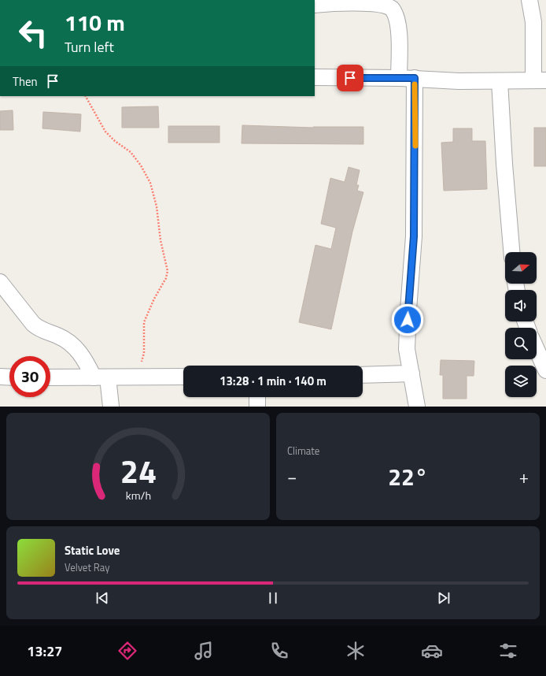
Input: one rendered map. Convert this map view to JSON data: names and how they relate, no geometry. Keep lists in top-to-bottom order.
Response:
{
  "north": "right",
  "page": {
    "turn": ["110 m", "Turn left"],
    "then": "Then",
    "limit": "30",
    "trip": "13:28 · 1 min · 140 m",
    "tile": "Climate",
    "heat": ["−", "22°", "+"],
    "song": ["Static Love", "Velvet Ray"],
    "tabs": "13:27",
    "gauge": ["24", "km/h"]
  }
}
